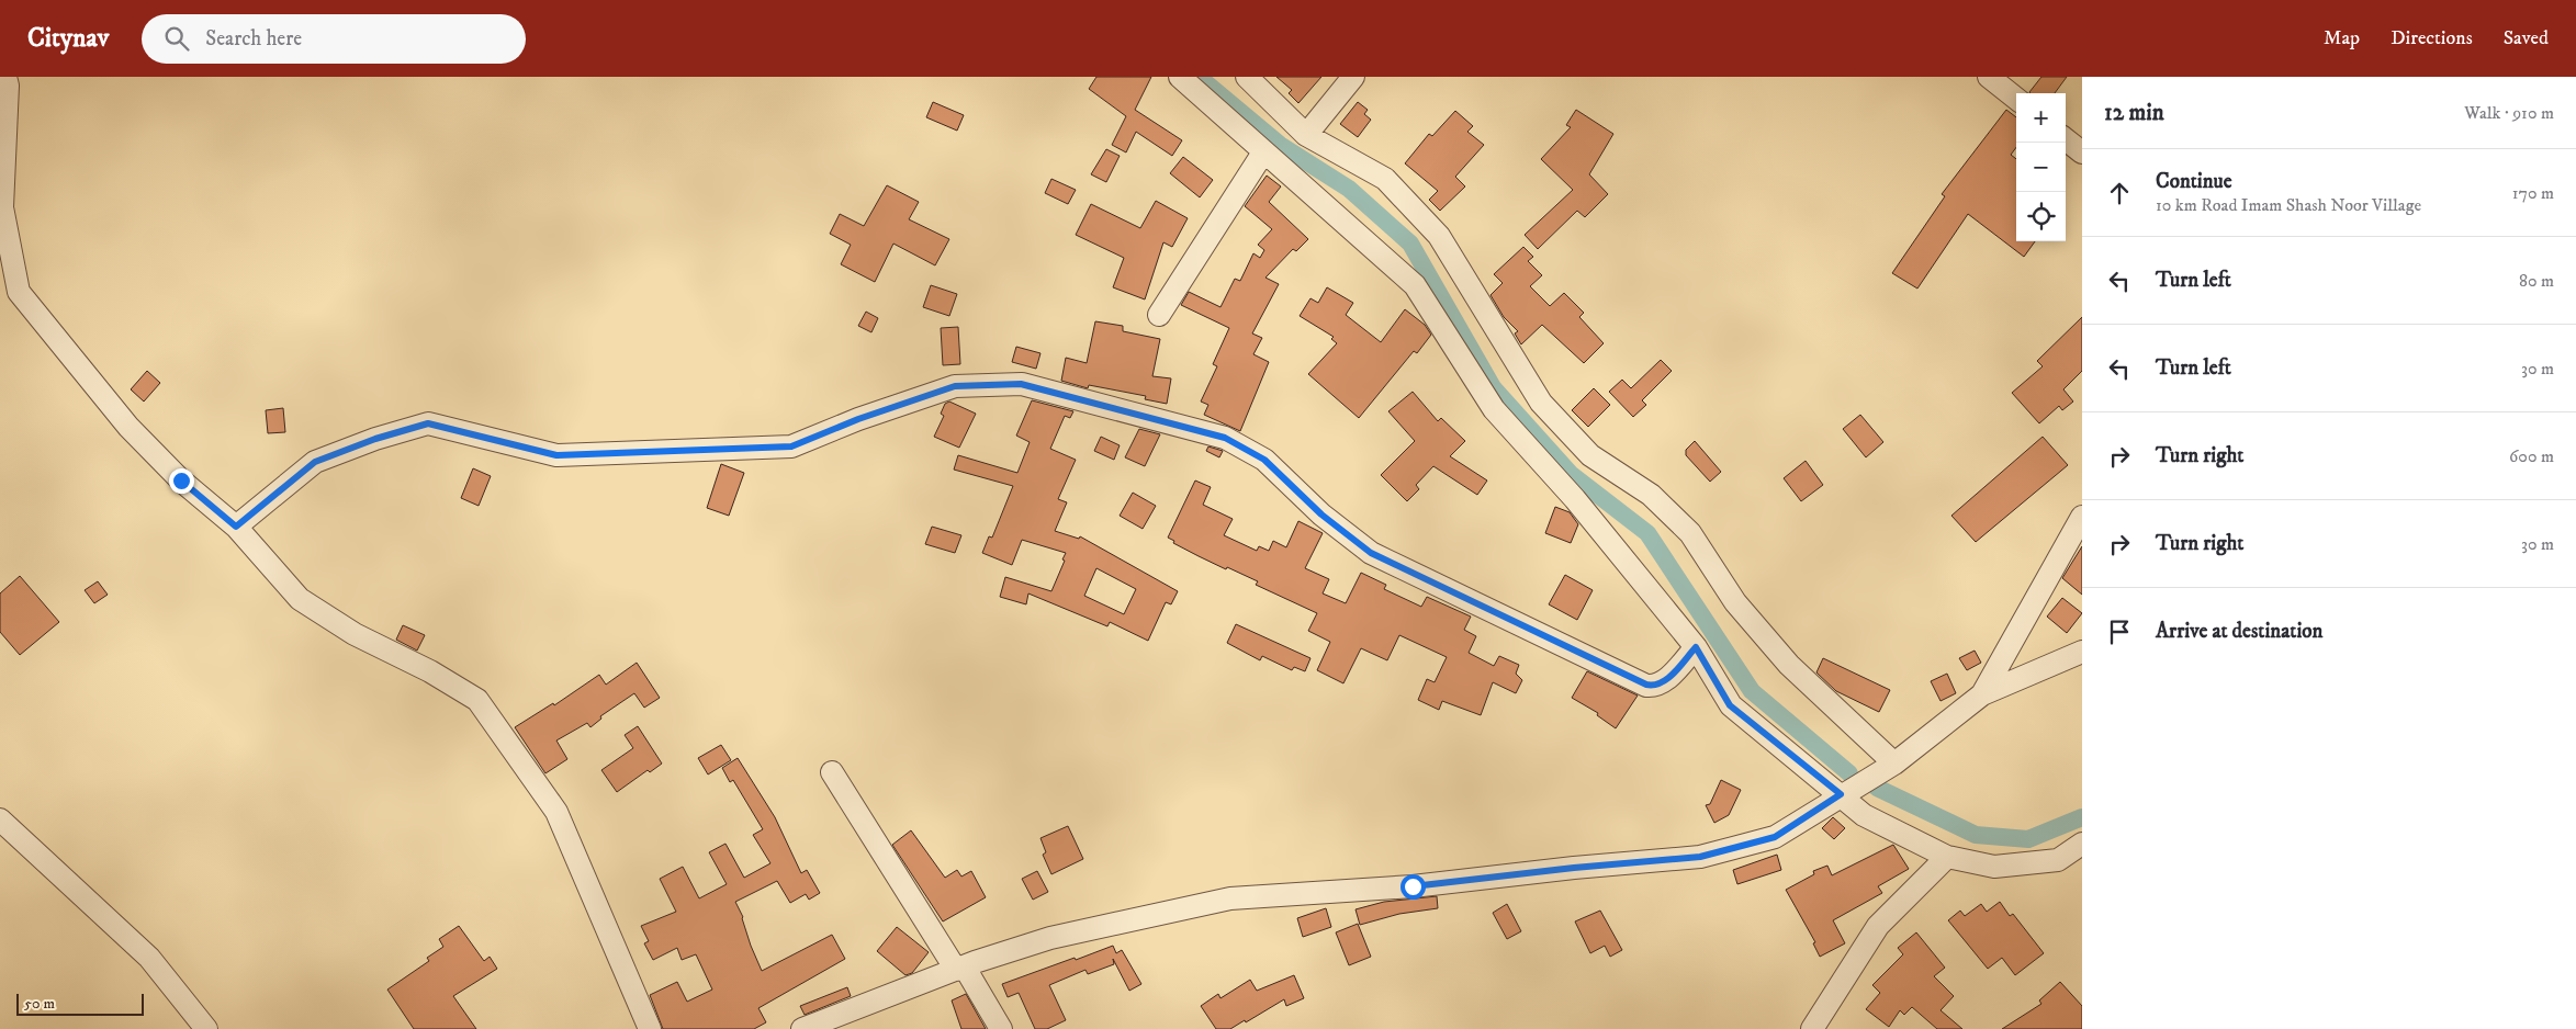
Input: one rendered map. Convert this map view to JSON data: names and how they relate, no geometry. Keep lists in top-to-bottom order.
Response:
{
  "scale_bar": "50 m",
  "page": {
    "header": "Citynav",
    "search": "Search here",
    "nav": ["Map", "Directions", "Saved"],
    "heading": ["12 min", "Walk · 910 m"],
    "map_buttons": ["+", "−"],
    "list": [
      ["Continue", "10 km Road Imam Shash Noor Village", "170 m"],
      ["Turn left", "80 m"],
      ["Turn left", "30 m"],
      ["Turn right", "600 m"],
      ["Turn right", "30 m"],
      "Arrive at destination"
    ],
    "scale": "50 m"
  }
}
